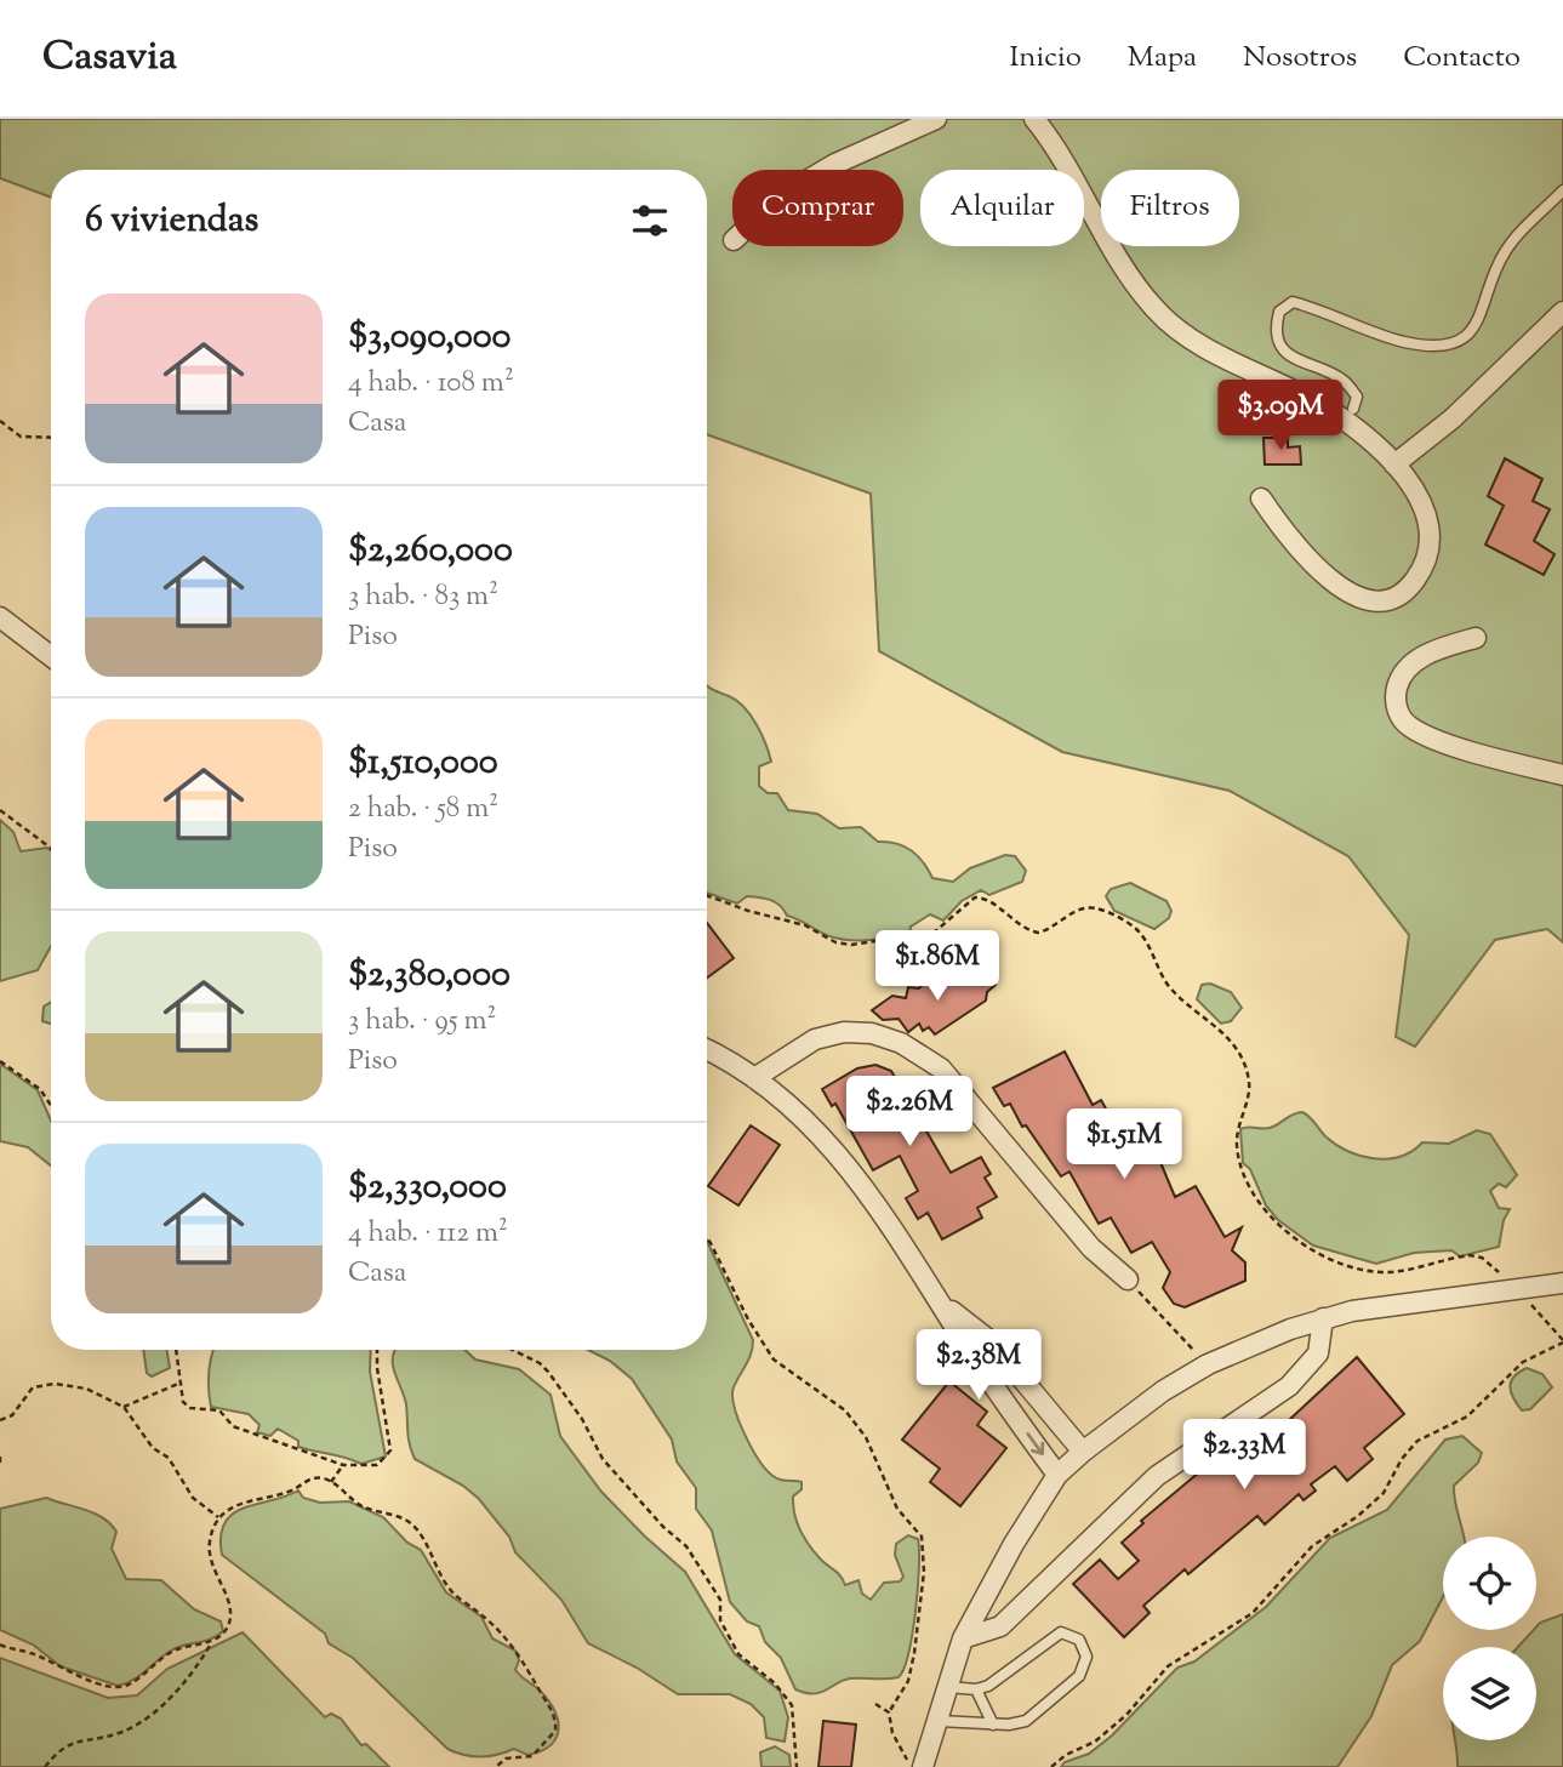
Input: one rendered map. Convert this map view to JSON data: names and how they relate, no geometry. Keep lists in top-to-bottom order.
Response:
{
  "page": {
    "header": "Casavia",
    "nav": [
      "Inicio",
      "Mapa",
      "Nosotros",
      "Contacto"
    ],
    "chip": ["Comprar", "Alquilar", "Filtros"],
    "heading": "6 viviendas",
    "list": [
      {
        "name": "$3,090,000",
        "note": "4 hab. · 108 m² · Casa"
      },
      {
        "name": "$2,260,000",
        "note": "3 hab. · 83 m² · Piso"
      },
      {
        "name": "$1,510,000",
        "note": "2 hab. · 58 m² · Piso"
      },
      {
        "name": "$2,380,000",
        "note": "3 hab. · 95 m² · Piso"
      },
      {
        "name": "$2,330,000",
        "note": "4 hab. · 112 m² · Casa"
      }
    ],
    "price": [
      "$3.09M",
      "$1.86M",
      "$2.26M",
      "$1.51M",
      "$2.38M",
      "$2.33M"
    ]
  }
}
